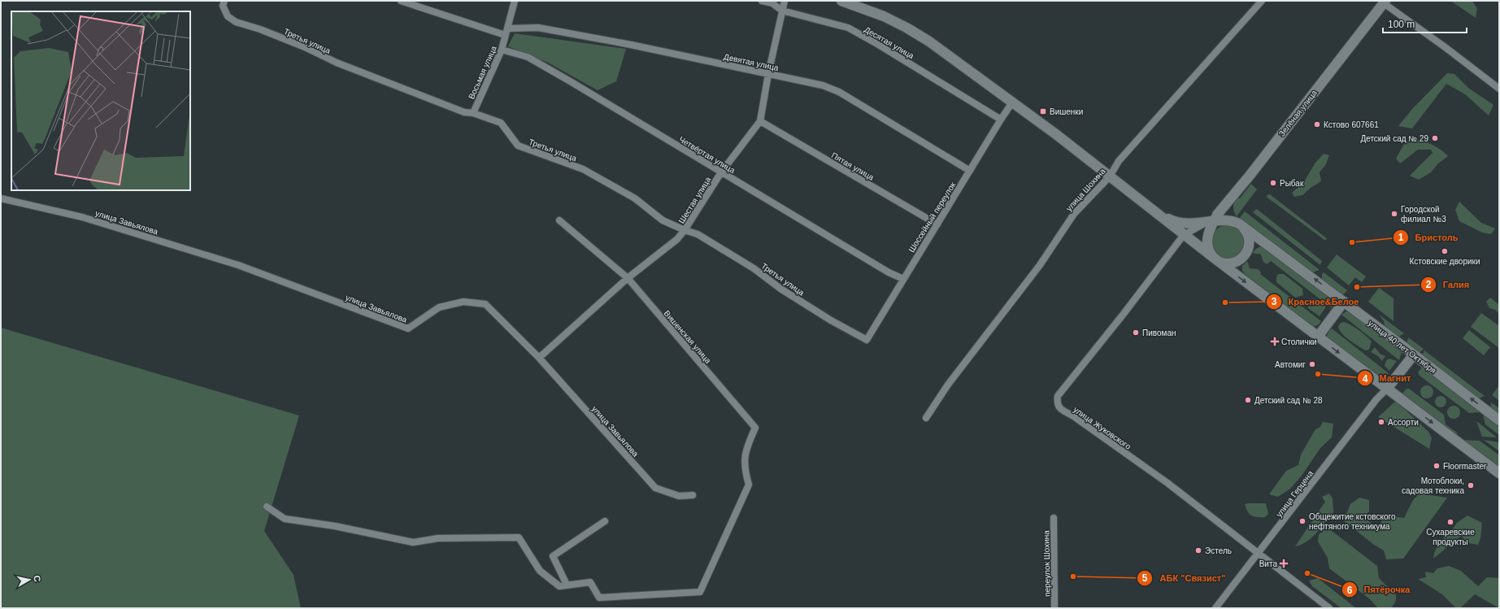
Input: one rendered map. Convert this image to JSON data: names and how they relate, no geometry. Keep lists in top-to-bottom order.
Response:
{
  "streets": {
    "main road": ["Зелёная улица", "улица 40 лет Октября"],
    "street": [
      "Третья улица",
      "Десятая улица",
      "Девятая улица",
      "Восьмая улица",
      "Четвёртая улица",
      "Пятая улица",
      "улица Шохина",
      "Шестая улица",
      "Шоссейный переулок",
      "улица Завьялова",
      "Вишенская улица",
      "улица Жуковского",
      "улица Герцена",
      "переулок Шохина"
    ]
  },
  "crossings": [
    ["Третья улица", "Восьмая улица"],
    ["Третья улица", "Шестая улица"],
    ["Третья улица", "Шоссейный переулок"],
    ["Десятая улица", "Шестая улица"],
    ["Десятая улица", "Шоссейный переулок"],
    ["Девятая улица", "Восьмая улица"],
    ["Девятая улица", "Шестая улица"],
    ["Девятая улица", "Шоссейный переулок"],
    ["Восьмая улица", "Четвёртая улица"],
    ["Зелёная улица", "улица 40 лет Октября"],
    ["Зелёная улица", "улица Жуковского"],
    ["Четвёртая улица", "Шестая улица"],
    ["Четвёртая улица", "Шоссейный переулок"],
    ["Пятая улица", "Шестая улица"],
    ["Пятая улица", "Шоссейный переулок"],
    ["Шестая улица", "улица Завьялова"],
    ["Шестая улица", "Вишенская улица"],
    ["улица 40 лет Октября", "улица Жуковского"],
    ["улица Жуковского", "улица Герцена"]
  ],
  "places": {
    "transit": ["Вишенки"],
    "other": [
      "Кстово 607661",
      "Детский сад № 29",
      "Рыбак",
      "Городской филиал №3",
      "Бристоль",
      "Кстовские дворики",
      "Галия",
      "Красное&Белое",
      "Пивоман",
      "Автомиг",
      "Магнит",
      "Детский сад № 28",
      "Ассорти",
      "Floormaster",
      "Мотоблоки, садовая техника",
      "Общежитие кстовского нефтяного техникума",
      "Сухаревские продукты",
      "Эстель",
      "Пятёрочка",
      "АБК \"Связист\""
    ],
    "health": ["Столички", "Вита"]
  },
  "scale_bar": "100 m",
  "north": "right"
}
